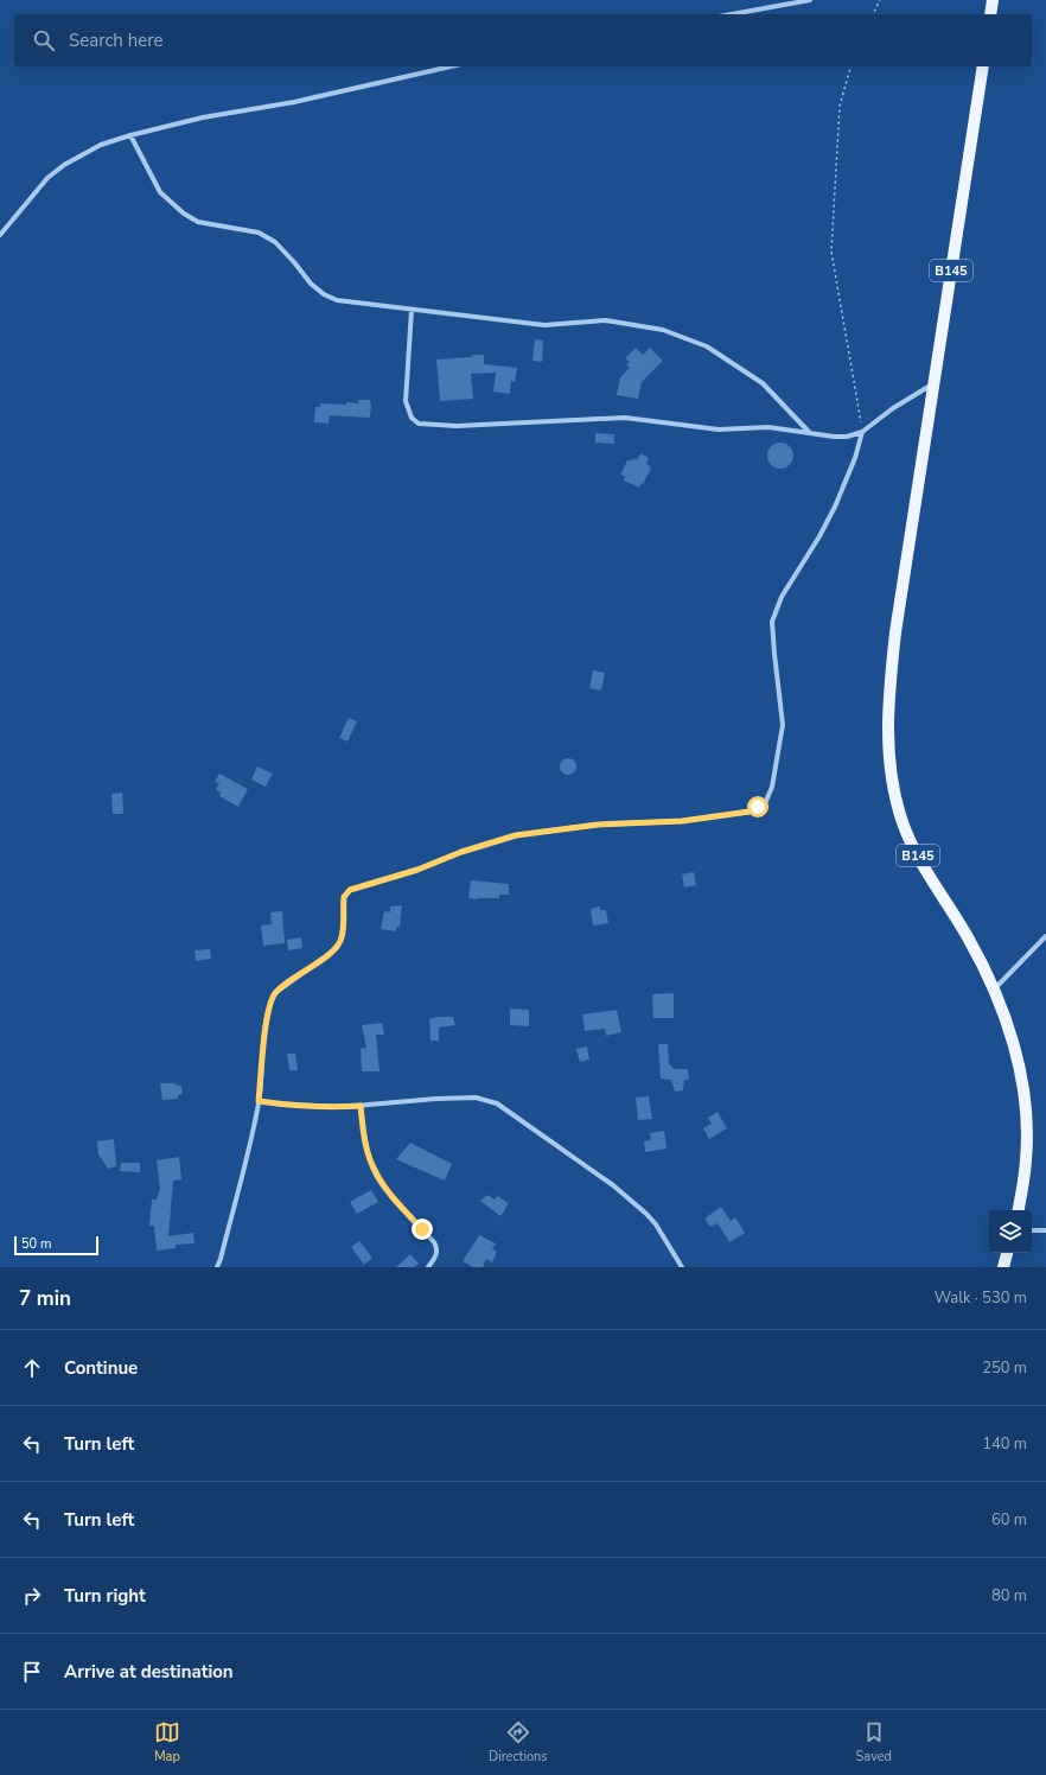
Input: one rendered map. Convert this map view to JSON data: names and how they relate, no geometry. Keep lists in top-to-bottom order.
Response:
{
  "streets": {
    "main road": ["B145"]
  },
  "scale_bar": "50 m",
  "page": {
    "search": "Search here",
    "scale": "50 m",
    "heading": ["7 min", "Walk · 530 m"],
    "list": [
      ["Continue", "250 m"],
      ["Turn left", "140 m"],
      ["Turn left", "60 m"],
      ["Turn right", "80 m"],
      "Arrive at destination"
    ],
    "nav": ["Map", "Directions", "Saved"]
  }
}
